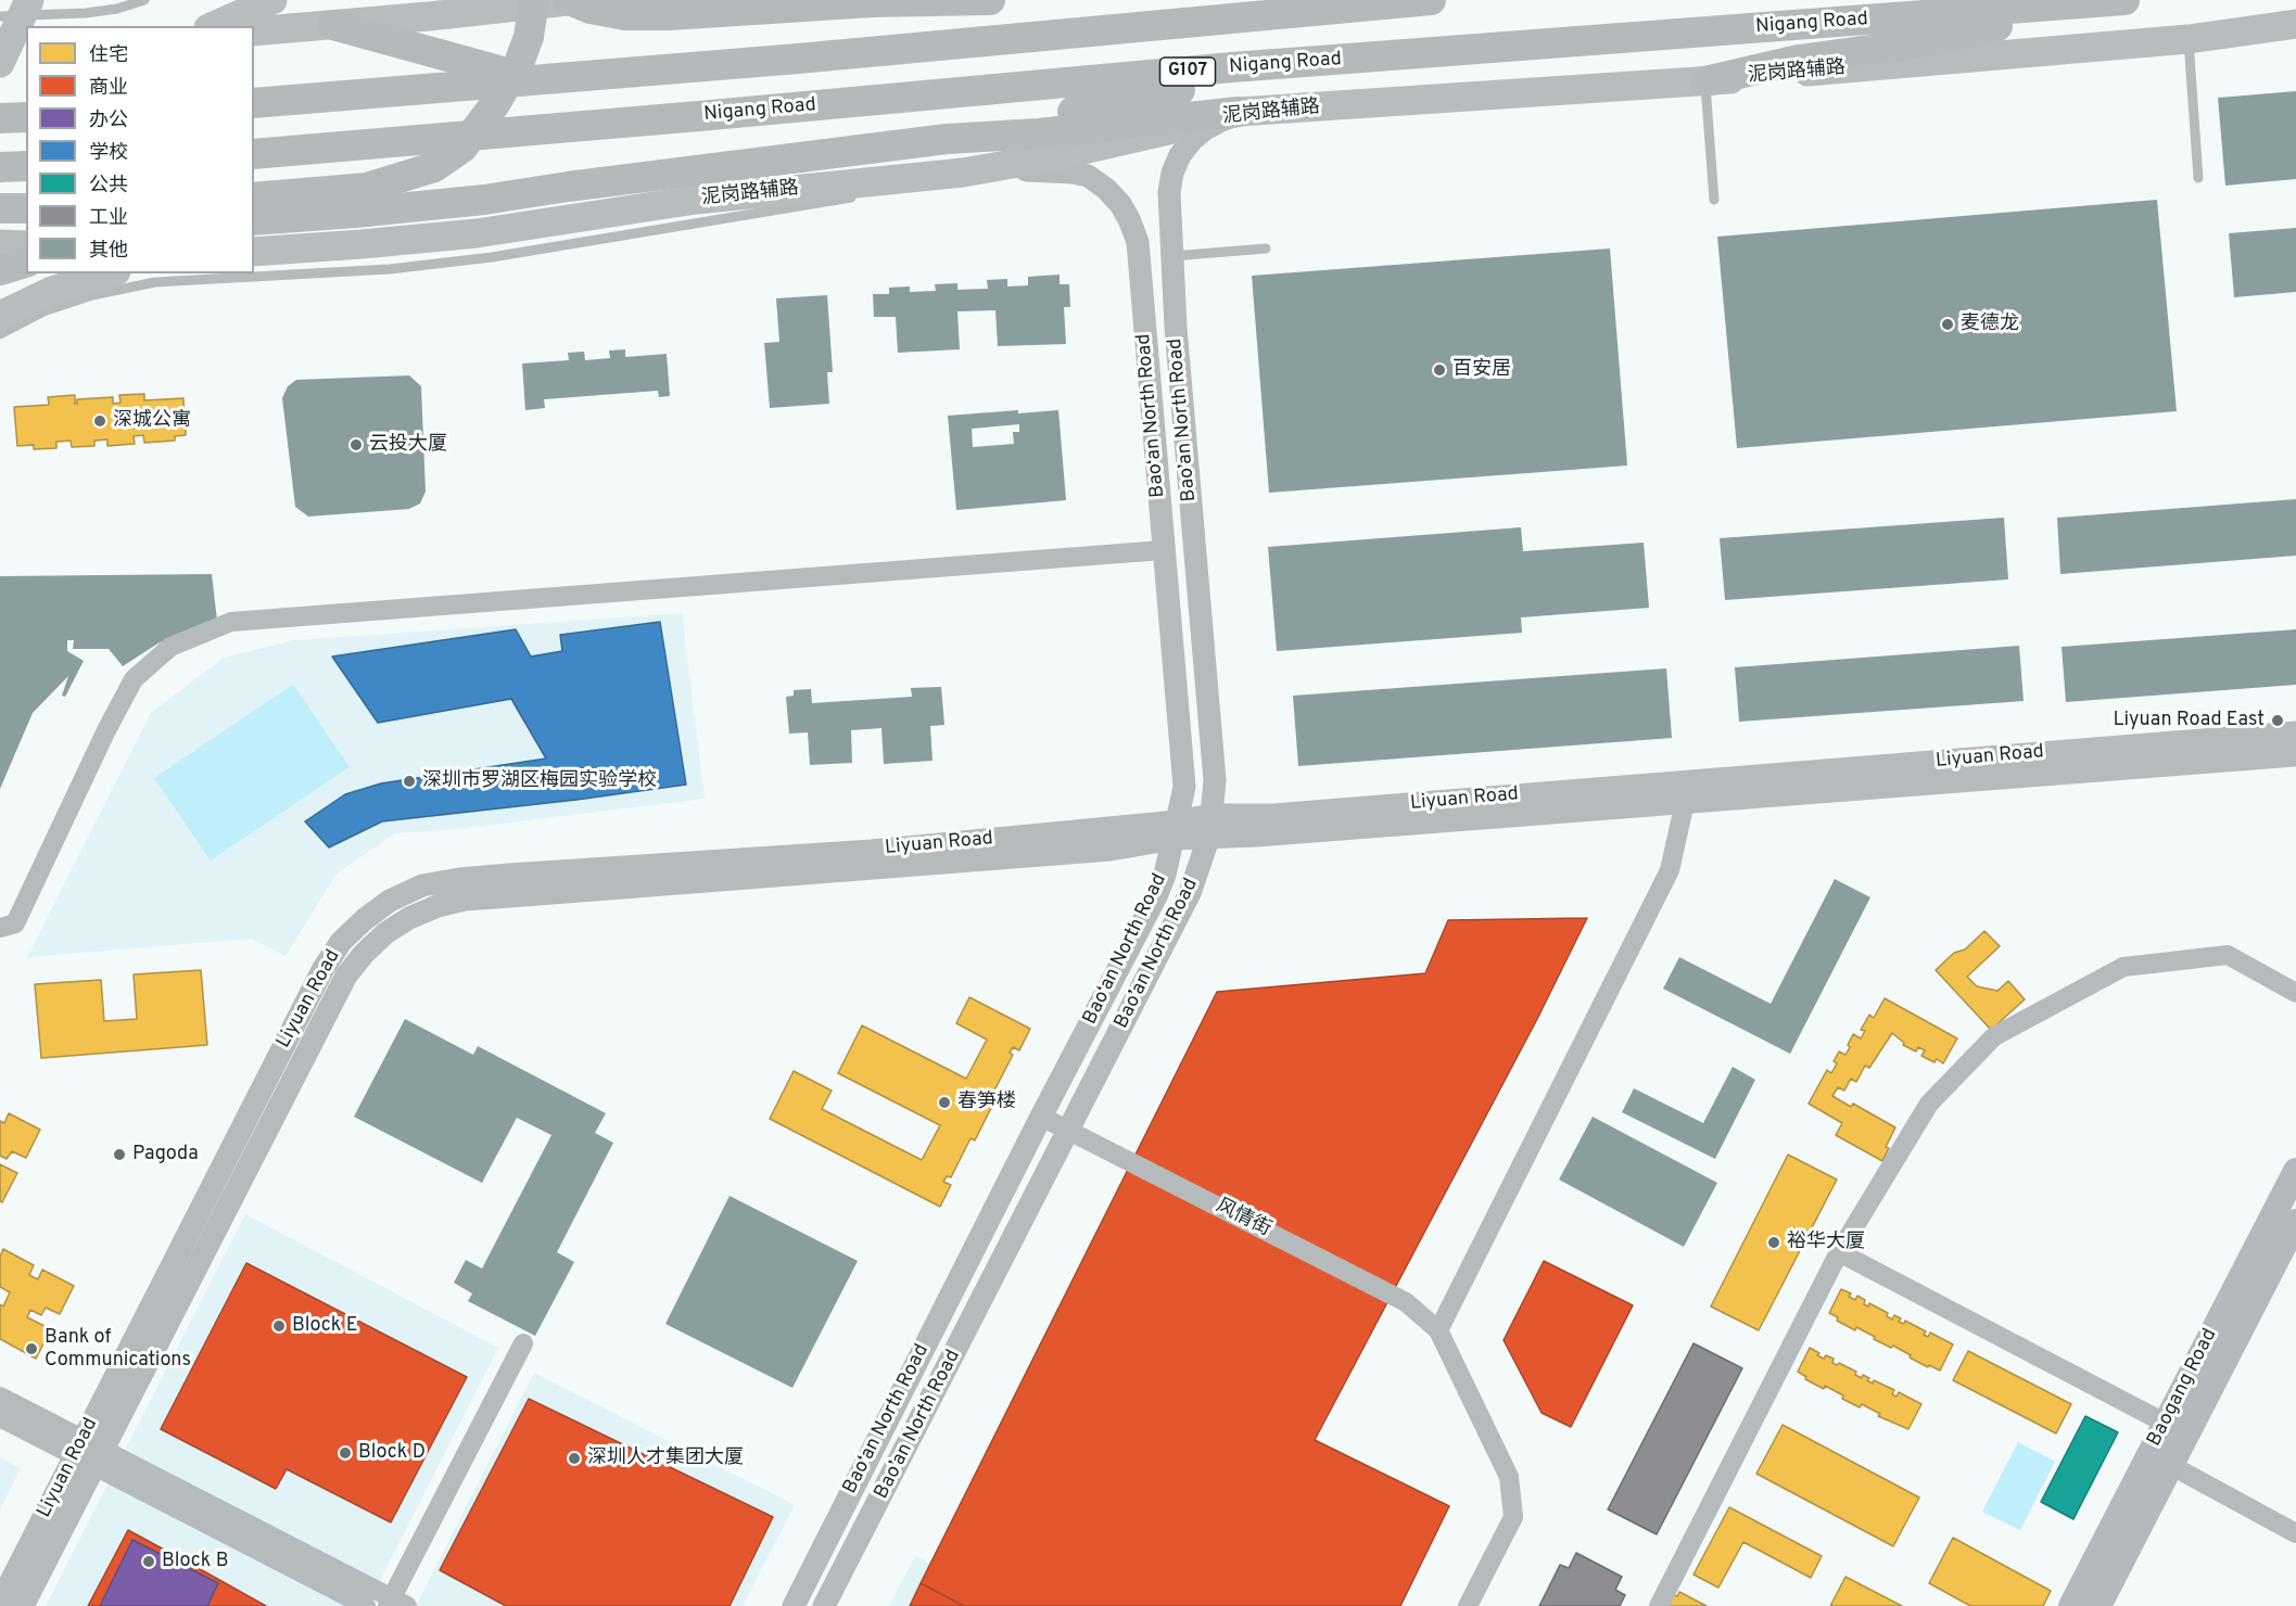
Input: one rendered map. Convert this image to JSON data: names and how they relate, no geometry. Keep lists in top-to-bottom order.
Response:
{
  "streets": {
    "highway": ["Nigang Road", "G107"],
    "main road": ["泥岗路辅路", "Baogang Road"],
    "street": [
      "Bao‘an North Road",
      "Bao’an North Road",
      "Liyuan Road",
      "风情街"
    ]
  },
  "crossings": [
    ["泥岗路辅路", "Bao‘an North Road"],
    ["泥岗路辅路", "Bao’an North Road"],
    ["Bao‘an North Road", "Liyuan Road"],
    ["Bao‘an North Road", "风情街"],
    ["Bao’an North Road", "Liyuan Road"],
    ["Bao’an North Road", "风情街"]
  ],
  "places": [
    "麦德龙",
    "百安居",
    "深城公寓",
    "云投大厦",
    "Liyuan Road East",
    "深圳市罗湖区梅园实验学校",
    "春笋楼",
    "Pagoda",
    "裕华大厦",
    "Block E",
    "Bank of Communications",
    "Block D",
    "深圳人才集团大厦",
    "Block B"
  ],
  "legend": [
    "住宅",
    "商业",
    "办公",
    "学校",
    "公共",
    "工业",
    "其他"
  ]
}
